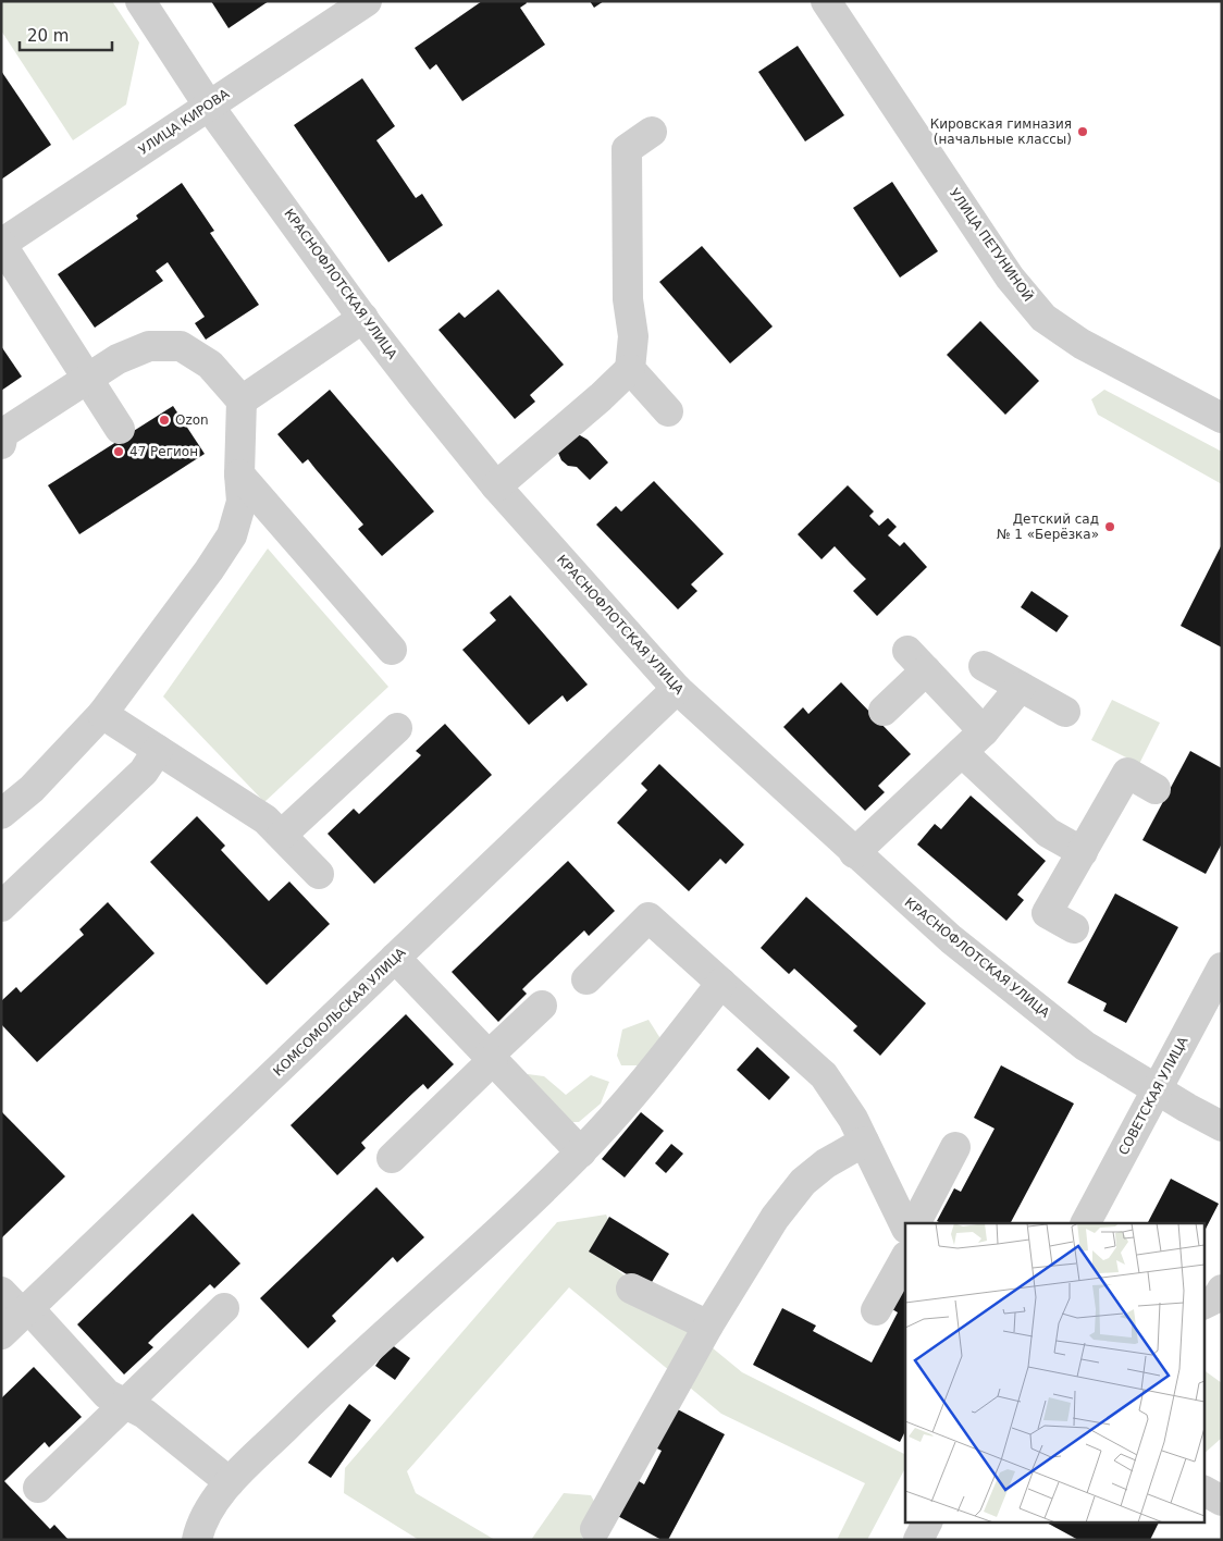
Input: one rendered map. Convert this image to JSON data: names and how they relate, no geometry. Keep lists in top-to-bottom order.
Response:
{
  "streets": {
    "street": [
      "УЛИЦА КИРОВА",
      "УЛИЦА ПЕТУНИНОЙ",
      "КРАСНОФЛОТСКАЯ УЛИЦА",
      "КОМСОМОЛЬСКАЯ УЛИЦА",
      "СОВЕТСКАЯ УЛИЦА"
    ]
  },
  "crossings": [
    ["УЛИЦА КИРОВА", "КРАСНОФЛОТСКАЯ УЛИЦА"],
    ["КРАСНОФЛОТСКАЯ УЛИЦА", "КОМСОМОЛЬСКАЯ УЛИЦА"],
    ["КРАСНОФЛОТСКАЯ УЛИЦА", "СОВЕТСКАЯ УЛИЦА"]
  ],
  "places": [
    "Кировская гимназия (начальные классы)",
    "Ozon",
    "47 Регион",
    "Детский сад № 1 «Берёзка»"
  ],
  "scale_bar": "20 m"
}
